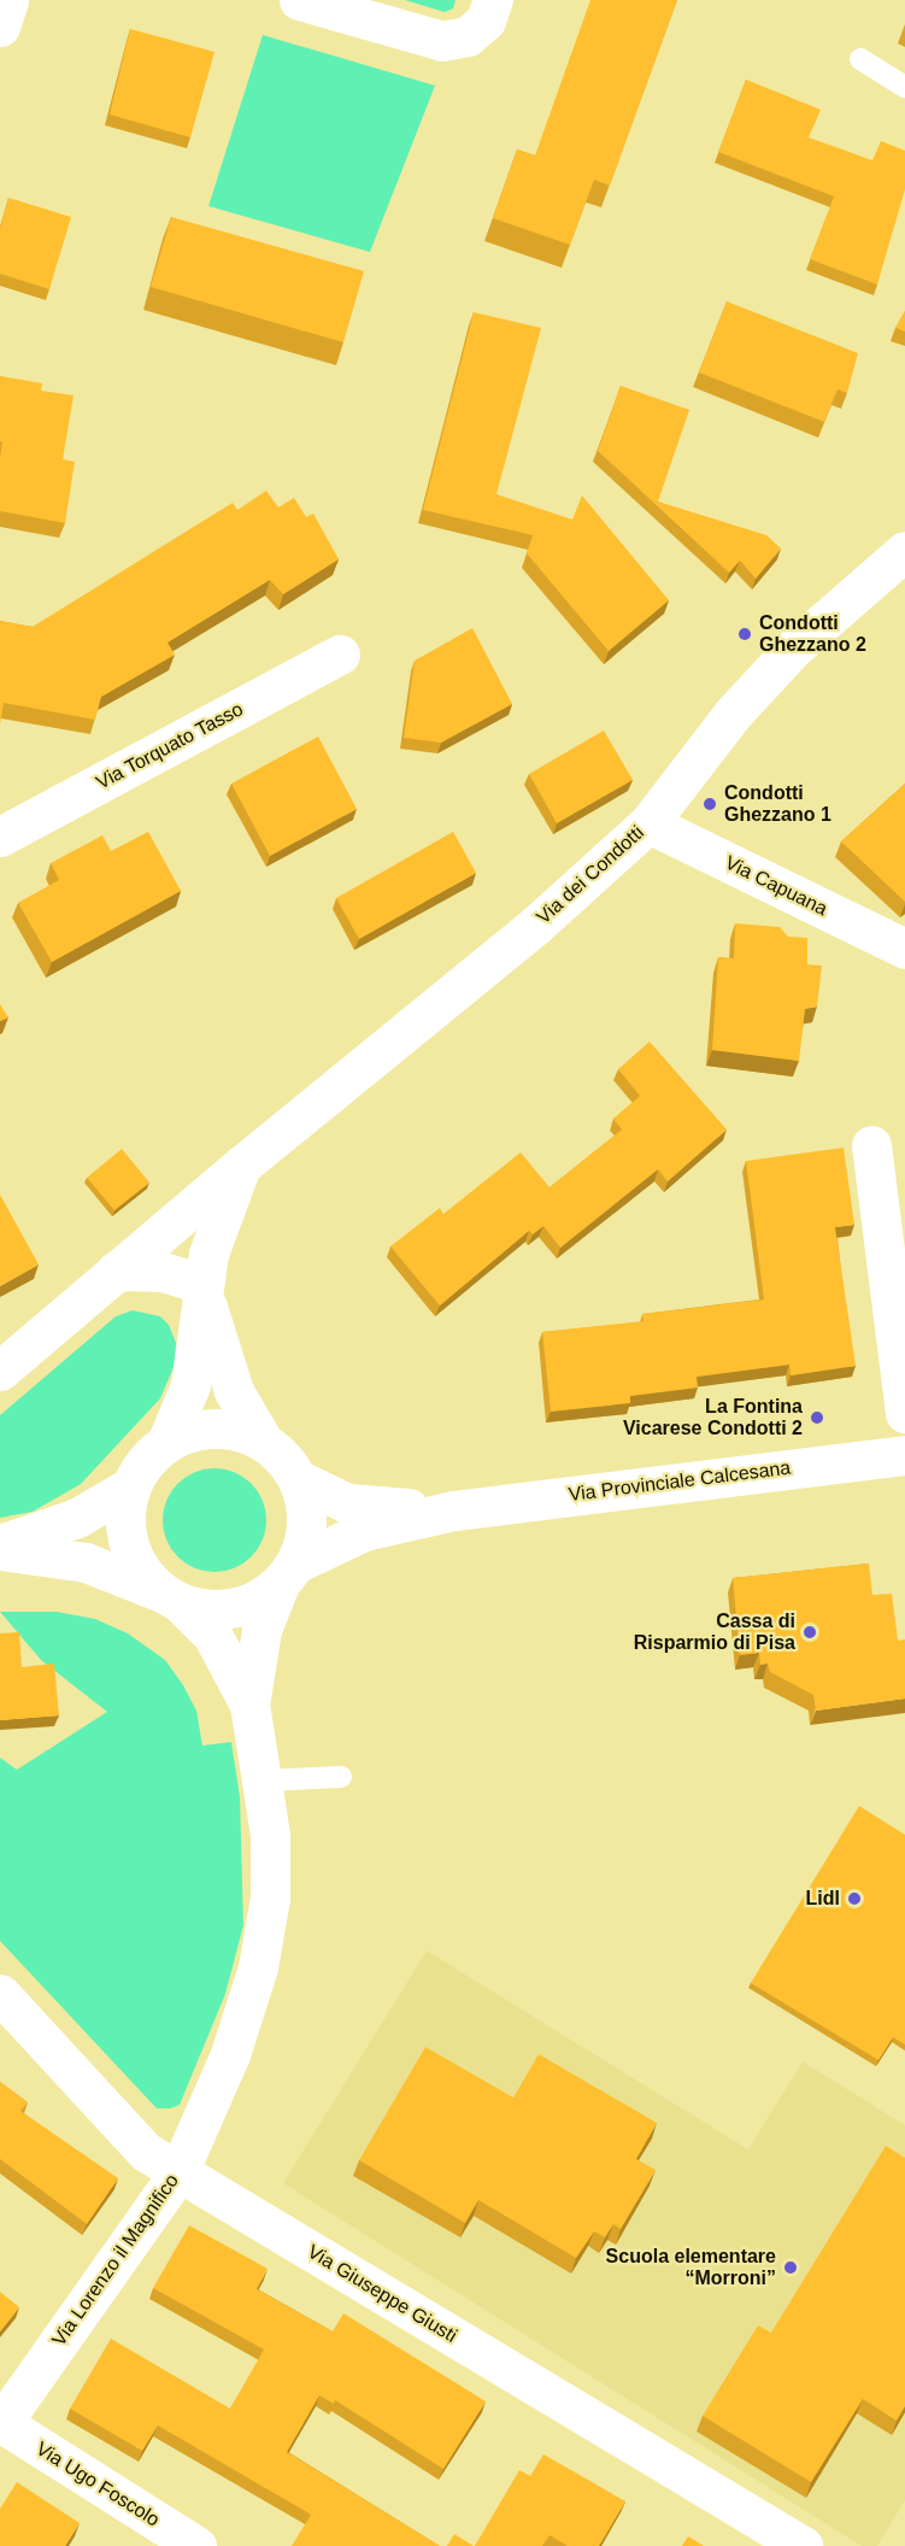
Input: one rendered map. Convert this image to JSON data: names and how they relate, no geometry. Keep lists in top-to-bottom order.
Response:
{
  "streets": {
    "street": [
      "Via Torquato Tasso",
      "Via dei Condotti",
      "Via Capuana",
      "Via Provinciale Calcesana",
      "Via Lorenzo il Magnifico",
      "Via Giuseppe Giusti",
      "Via Ugo Foscolo"
    ]
  },
  "crossings": [
    ["Via dei Condotti", "Via Capuana"],
    ["Via dei Condotti", "Via Provinciale Calcesana"],
    ["Via dei Condotti", "Via Lorenzo il Magnifico"],
    ["Via Provinciale Calcesana", "Via Lorenzo il Magnifico"],
    ["Via Lorenzo il Magnifico", "Via Giuseppe Giusti"],
    ["Via Lorenzo il Magnifico", "Via Ugo Foscolo"]
  ],
  "places": [
    "Condotti Ghezzano 2",
    "Condotti Ghezzano 1",
    "La Fontina Vicarese Condotti 2",
    "Cassa di Risparmio di Pisa",
    "Lidl",
    "Scuola elementare “Morroni”"
  ]
}
